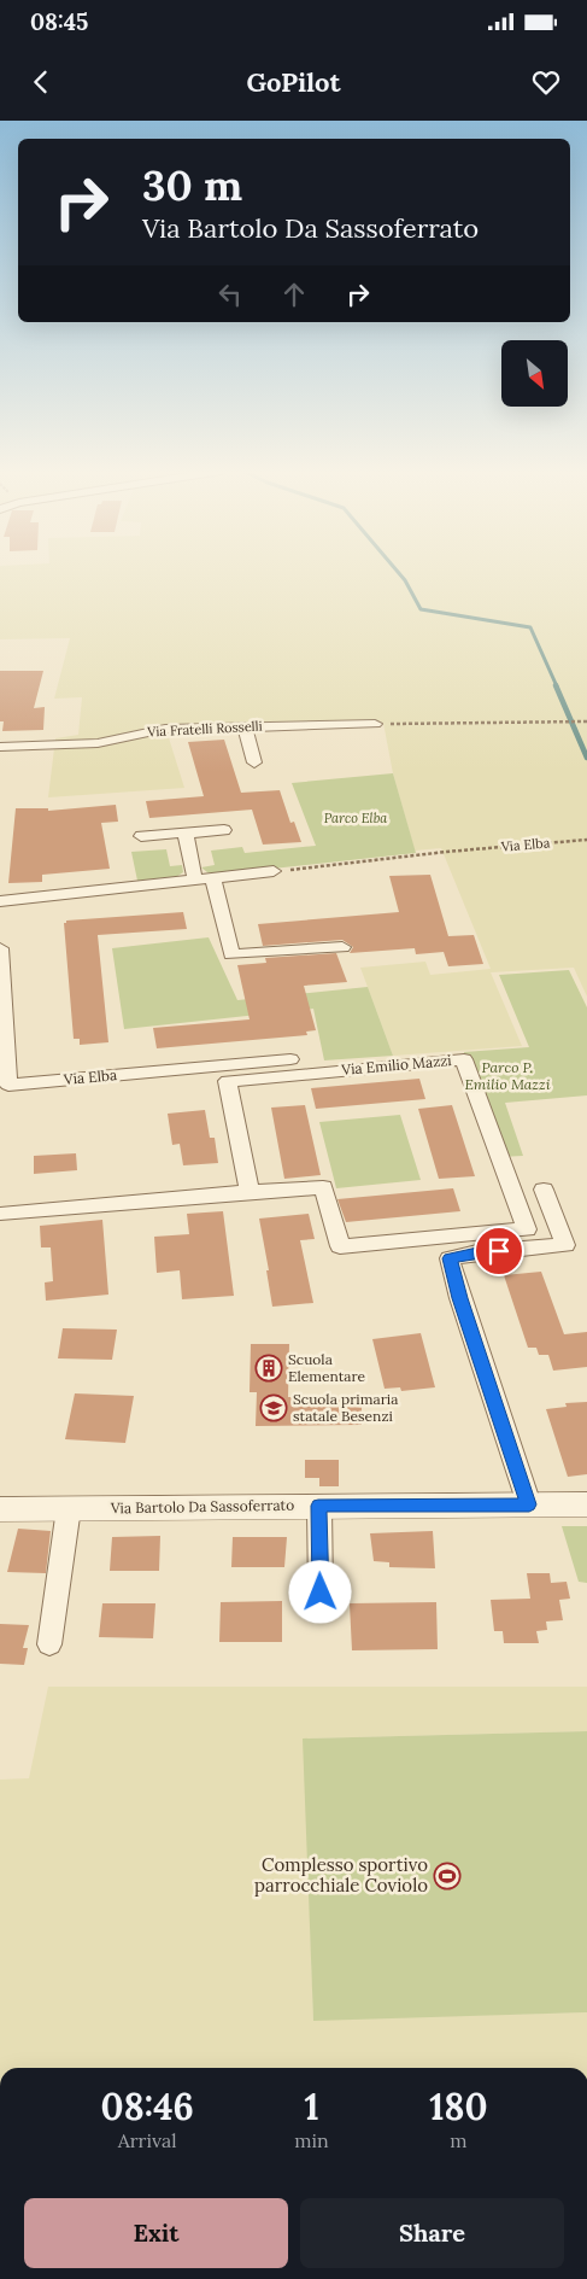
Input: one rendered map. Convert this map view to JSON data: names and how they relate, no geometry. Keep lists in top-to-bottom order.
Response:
{
  "streets": {
    "street": [
      "Via Fratelli Rosselli",
      "Via Elba",
      "Via Emilio Mazzi",
      "Via Bartolo Da Sassoferrato"
    ]
  },
  "parks": ["Parco Elba", "Parco P. Emilio Mazzi"],
  "places": {
    "building": ["Scuola Elementare"],
    "school or university": ["Scuola primaria statale Besenzi"],
    "sports": ["Complesso sportivo parrocchiale Coviolo"]
  },
  "north": "bottom right",
  "page": {
    "status": "08:45",
    "header": "GoPilot",
    "turn": ["30 m", "Via Bartolo Da Sassoferrato"],
    "eta": [
      "08:46",
      "Arrival",
      "1",
      "min",
      "180",
      "m"
    ],
    "buttons": ["Exit", "Share"]
  }
}
